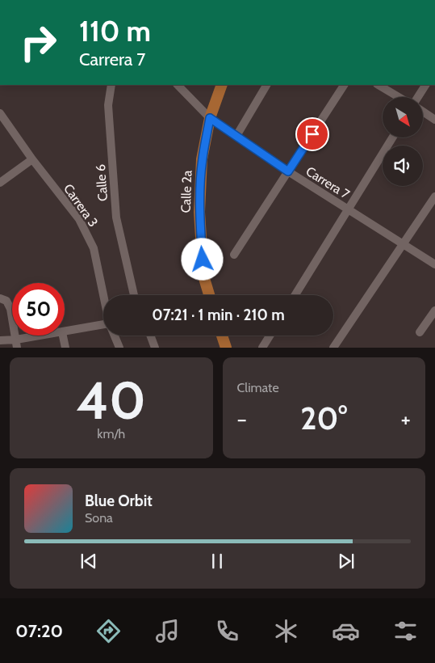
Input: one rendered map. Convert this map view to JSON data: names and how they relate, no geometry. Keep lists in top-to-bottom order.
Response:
{
  "streets": {
    "main road": ["Calle 2a"],
    "street": ["Calle 6", "Carrera 7", "Carrera 3"]
  },
  "crossings": [
    ["Carrera 7", "Calle 2a"]
  ],
  "north": "bottom right",
  "page": {
    "turn": ["110 m", "Carrera 7"],
    "limit": "50",
    "trip": "07:21 · 1 min · 210 m",
    "tile": [
      ["40", "km/h"],
      "Climate"
    ],
    "heat": ["−", "20°", "+"],
    "song": ["Blue Orbit", "Sona"],
    "tabs": "07:20"
  }
}
